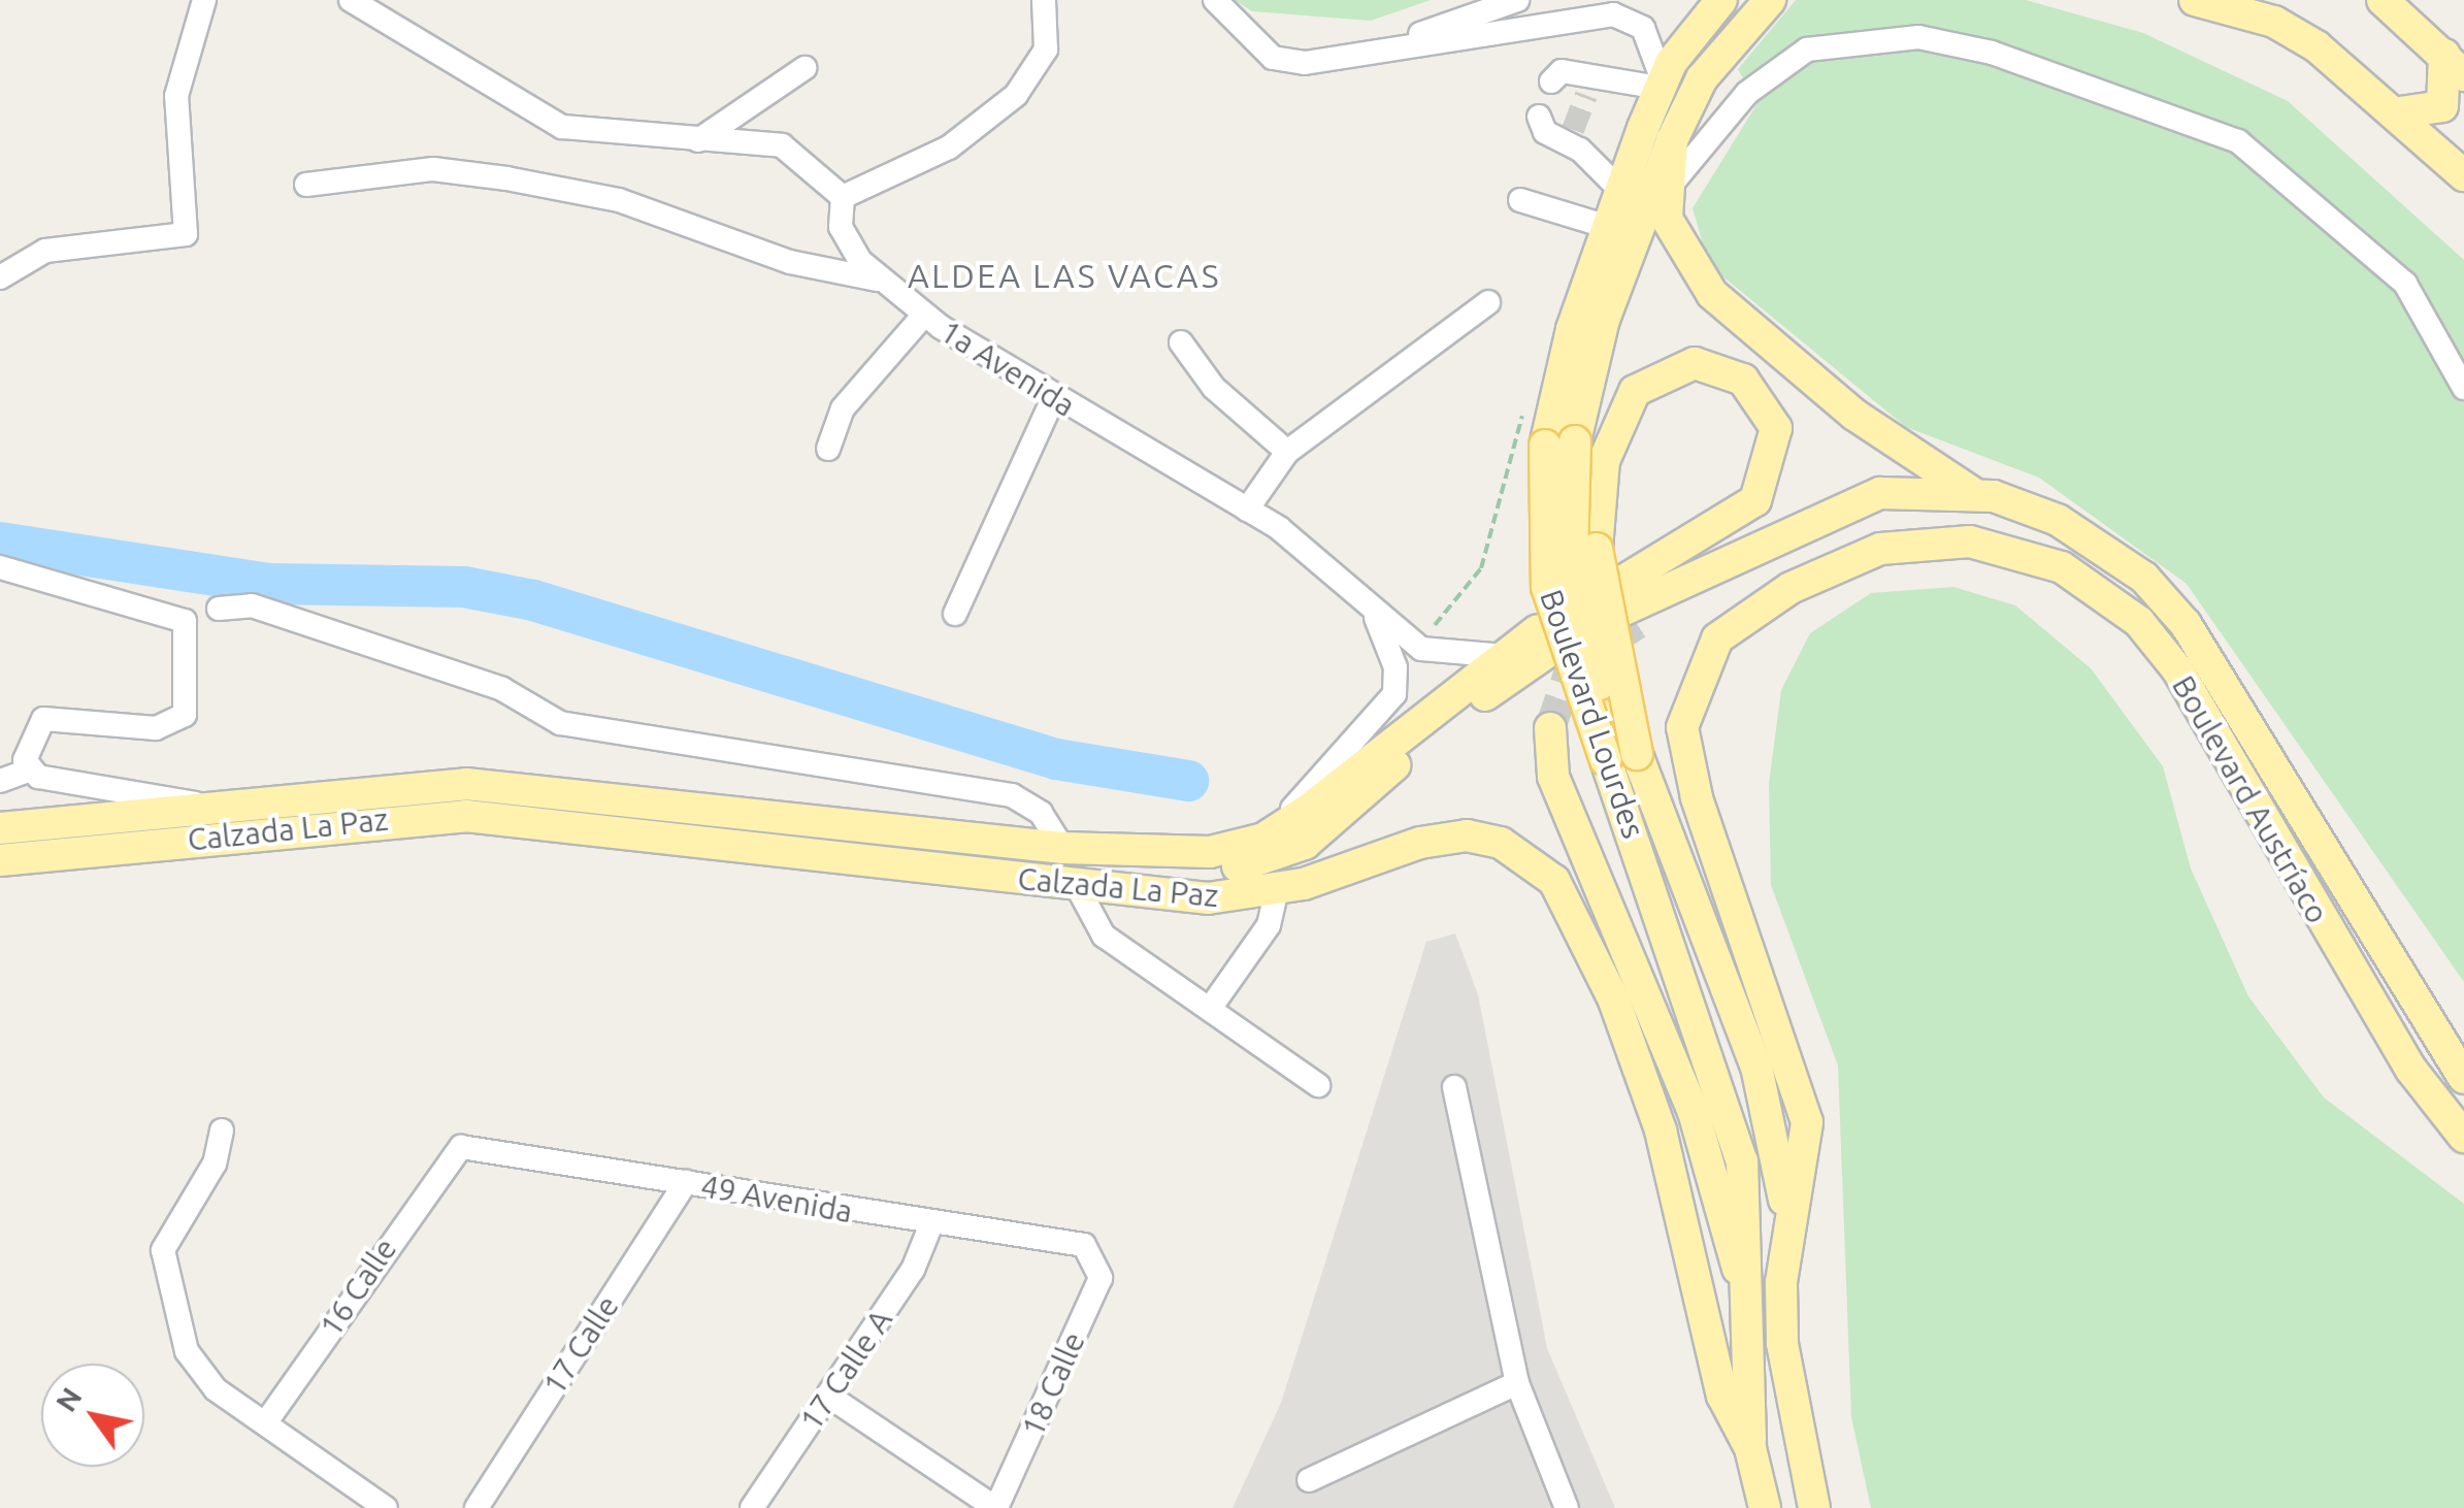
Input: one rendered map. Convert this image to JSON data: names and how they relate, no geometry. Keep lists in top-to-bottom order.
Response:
{
  "streets": {
    "main road": ["Boulevard Lourdes", "Boulevard Austríaco", "Calzada La Paz"],
    "street": [
      "1a Avenida",
      "49 Avenida",
      "16 Calle",
      "17 Calle",
      "17 Calle A",
      "18 Calle"
    ]
  },
  "crossings": [
    ["1a Avenida", "Calzada La Paz"],
    ["Boulevard Lourdes", "Boulevard Austríaco"],
    ["Boulevard Lourdes", "Calzada La Paz"],
    ["49 Avenida", "16 Calle"],
    ["49 Avenida", "17 Calle"],
    ["49 Avenida", "17 Calle A"],
    ["49 Avenida", "18 Calle"]
  ],
  "districts": ["ALDEA LAS VACAS"],
  "north": "top left"
}
